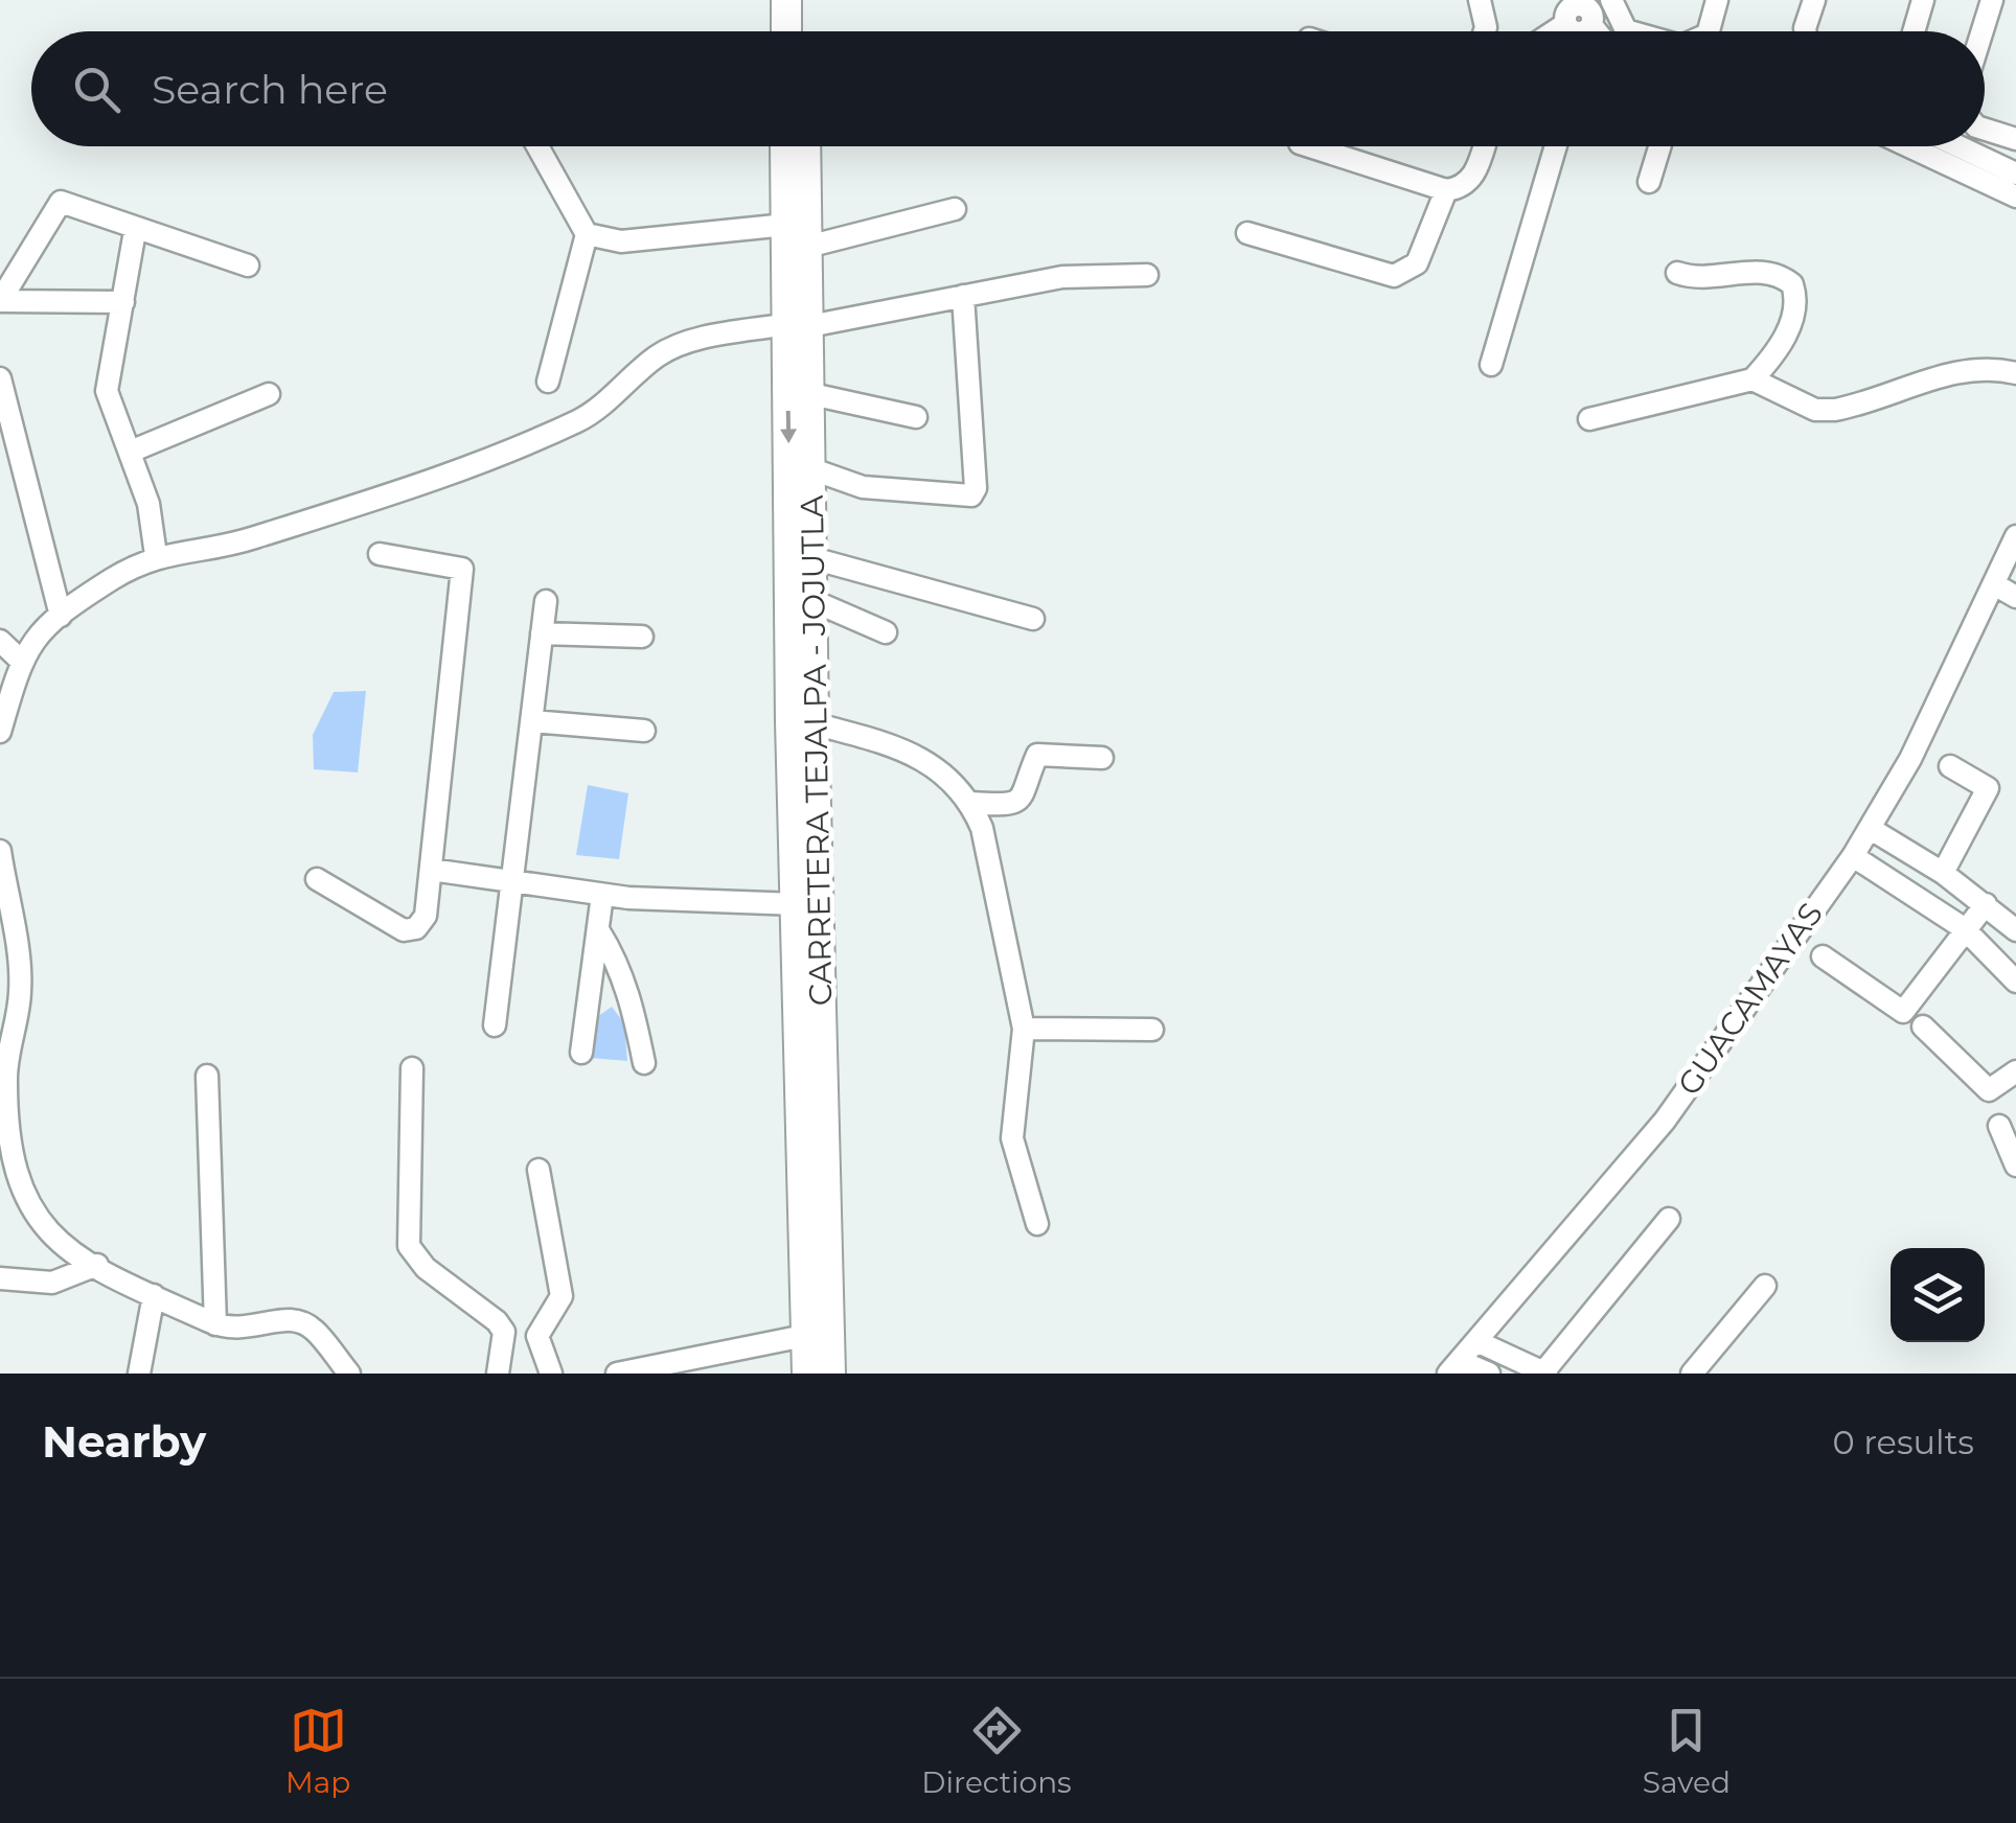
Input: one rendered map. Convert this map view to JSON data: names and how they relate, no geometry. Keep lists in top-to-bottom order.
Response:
{
  "streets": {
    "main road": ["CARRETERA TEJALPA - JOJUTLA"],
    "street": ["GUACAMAYAS"]
  },
  "page": {
    "search": "Search here",
    "heading": ["Nearby", "0 results"],
    "nav": ["Map", "Directions", "Saved"]
  }
}
